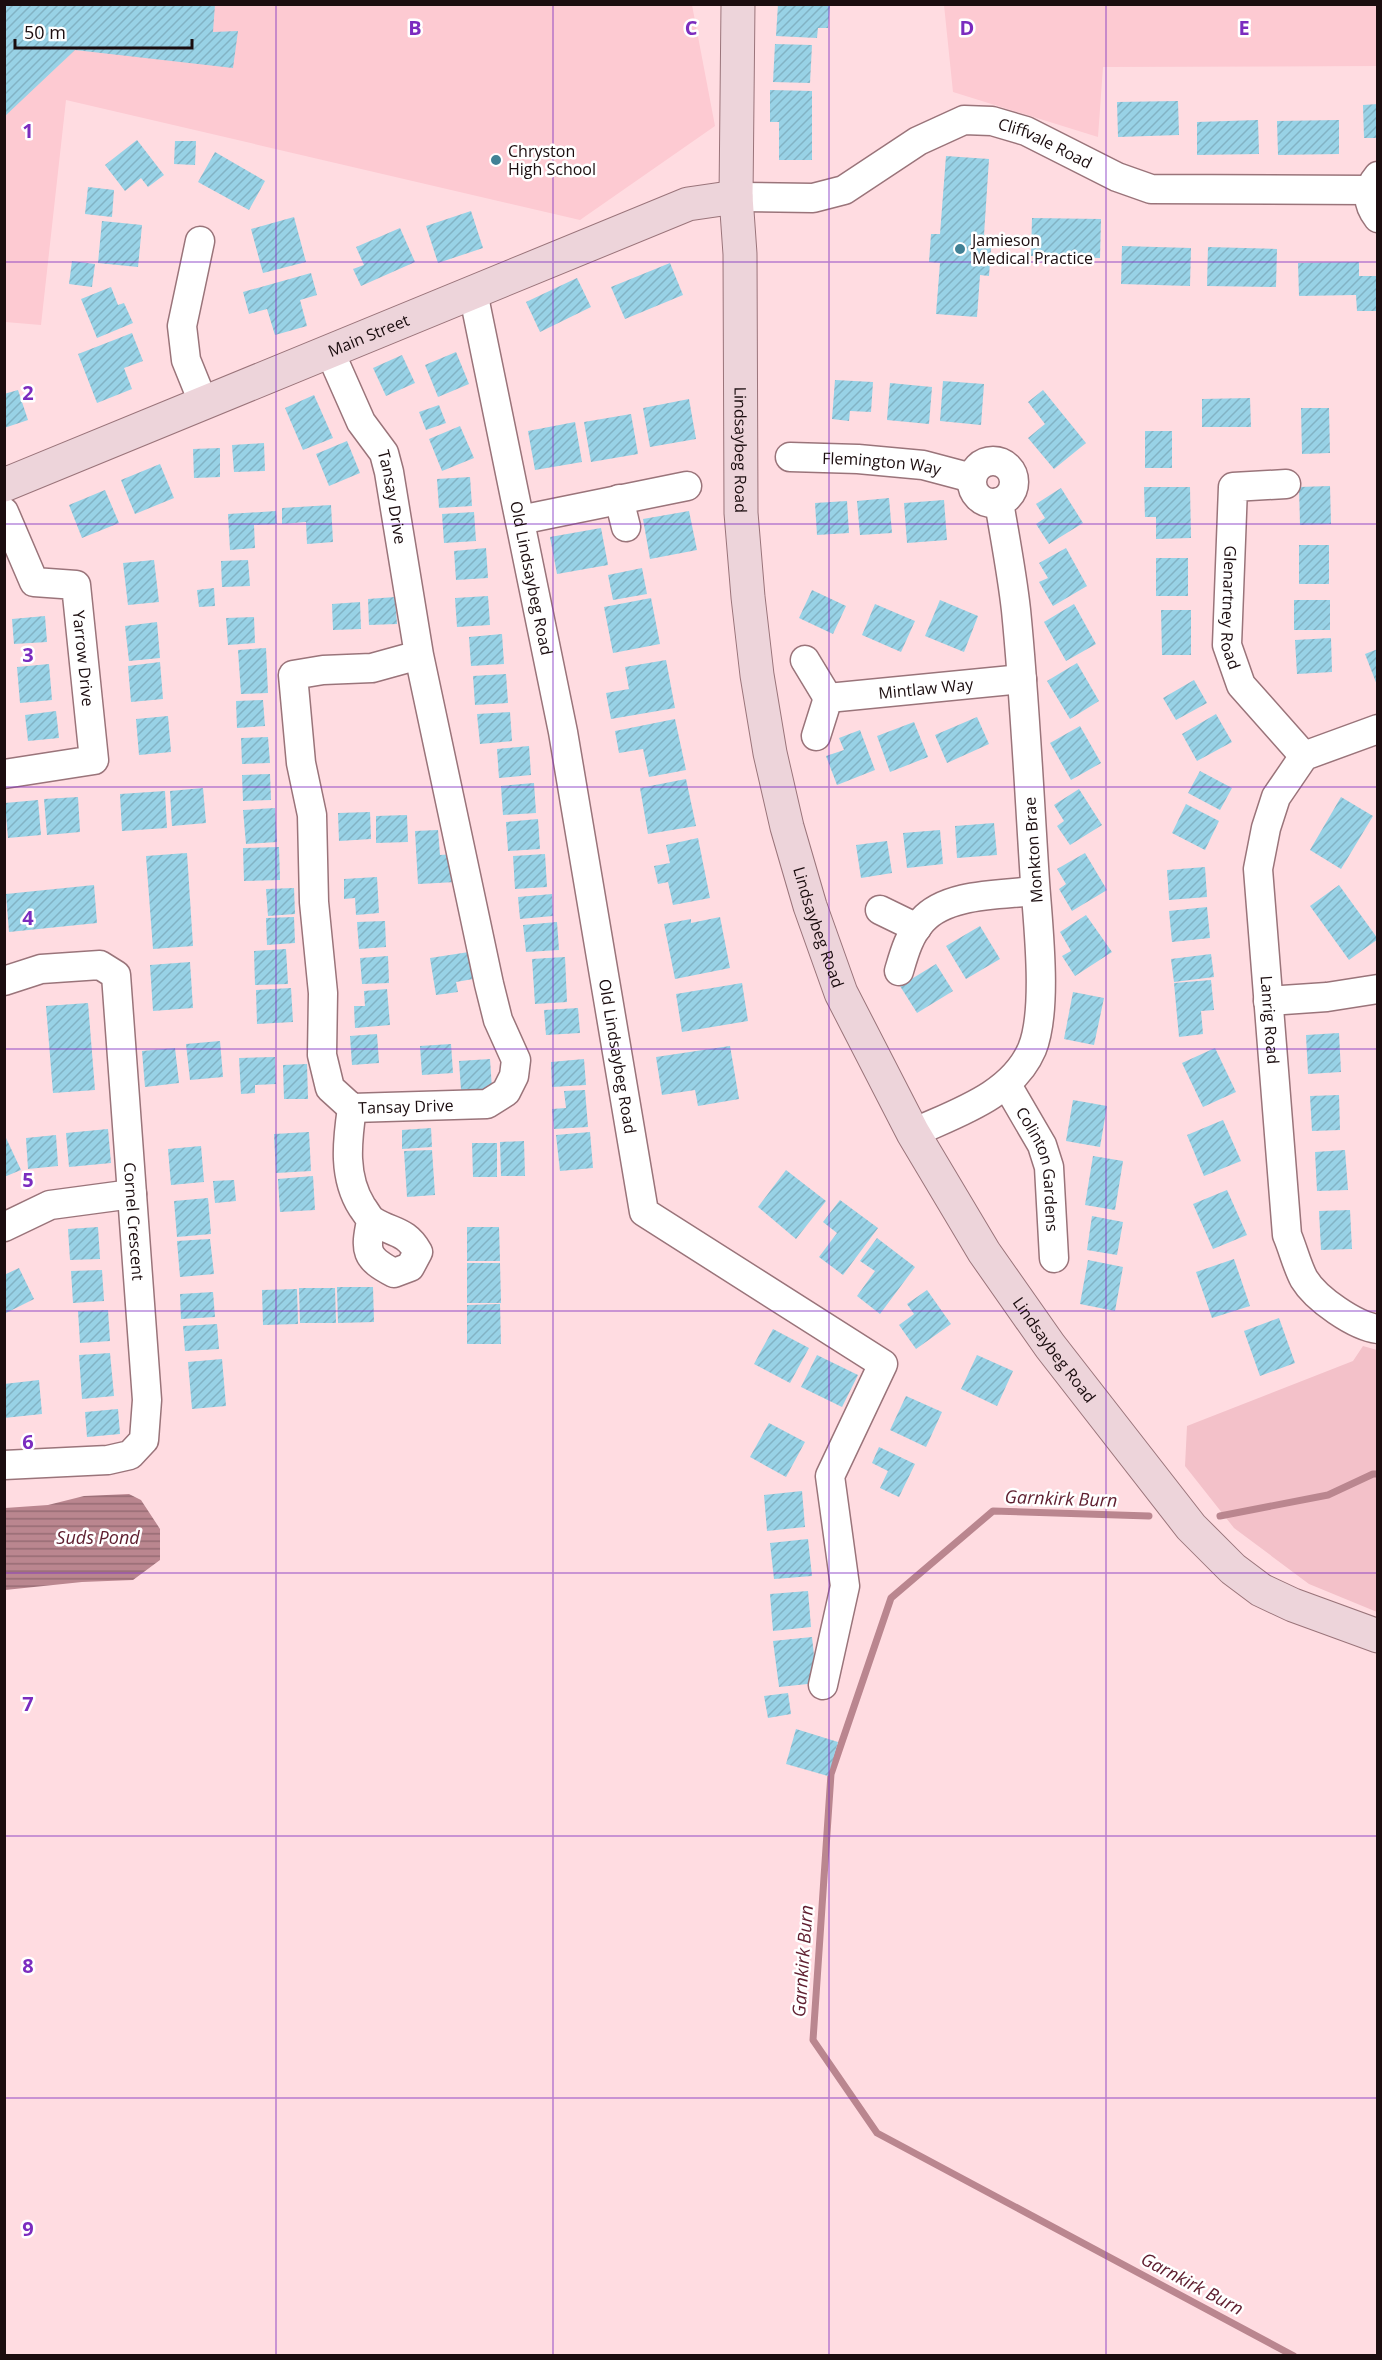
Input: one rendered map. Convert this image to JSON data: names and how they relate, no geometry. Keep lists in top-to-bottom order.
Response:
{
  "streets": {
    "main road": ["Main Street", "Lindsaybeg Road"],
    "street": [
      "Cliffvale Road",
      "Flemington Way",
      "Tansay Drive",
      "Old Lindsaybeg Road",
      "Glenartney Road",
      "Yarrow Drive",
      "Mintlaw Way",
      "Monkton Brae",
      "Lanrig Road",
      "Colinton Gardens",
      "Cornel Crescent"
    ]
  },
  "crossings": [
    ["Cliffvale Road", "Main Street"],
    ["Cliffvale Road", "Lindsaybeg Road"],
    ["Main Street", "Lindsaybeg Road"],
    ["Main Street", "Tansay Drive"],
    ["Main Street", "Old Lindsaybeg Road"],
    ["Lindsaybeg Road", "Monkton Brae"],
    ["Flemington Way", "Monkton Brae"],
    ["Glenartney Road", "Lanrig Road"],
    ["Mintlaw Way", "Monkton Brae"],
    ["Monkton Brae", "Colinton Gardens"]
  ],
  "water": ["Garnkirk Burn", "Suds Pond"],
  "places": ["Chryston High School", "Jamieson Medical Practice"],
  "scale_bar": "50 m",
  "grid": {
    "columns": [
      "B",
      "C",
      "D",
      "E"
    ],
    "rows": [
      "1",
      "2",
      "3",
      "4",
      "5",
      "6",
      "7",
      "8",
      "9"
    ]
  }
}
